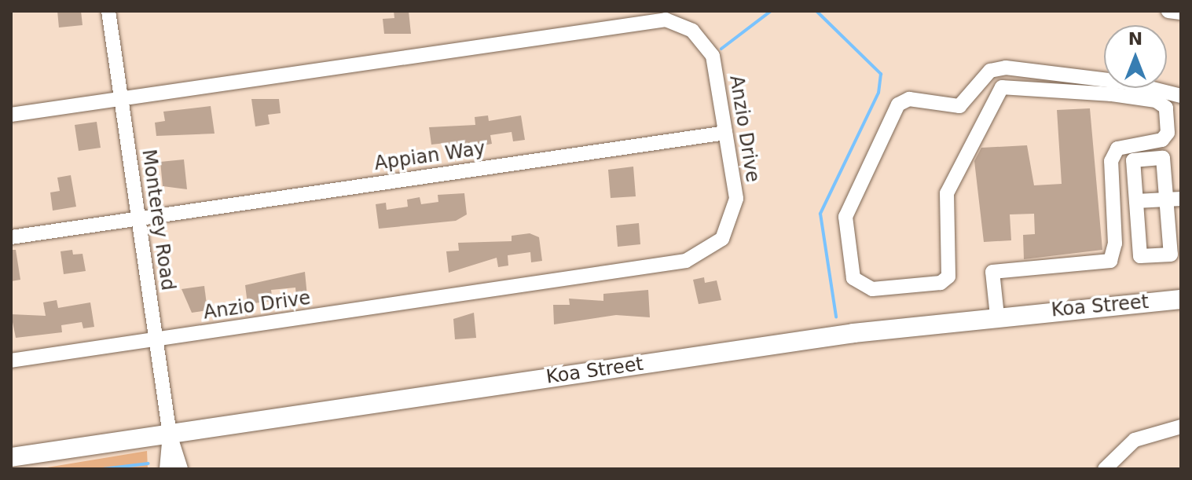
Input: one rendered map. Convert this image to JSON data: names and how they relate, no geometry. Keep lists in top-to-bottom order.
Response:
{
  "streets": {
    "main road": ["Koa Street"],
    "street": ["Anzio Drive", "Appian Way", "Monterey Road"]
  },
  "crossings": [
    ["Anzio Drive", "Appian Way"],
    ["Anzio Drive", "Monterey Road"],
    ["Appian Way", "Monterey Road"],
    ["Monterey Road", "Koa Street"]
  ],
  "north": "top"
}
